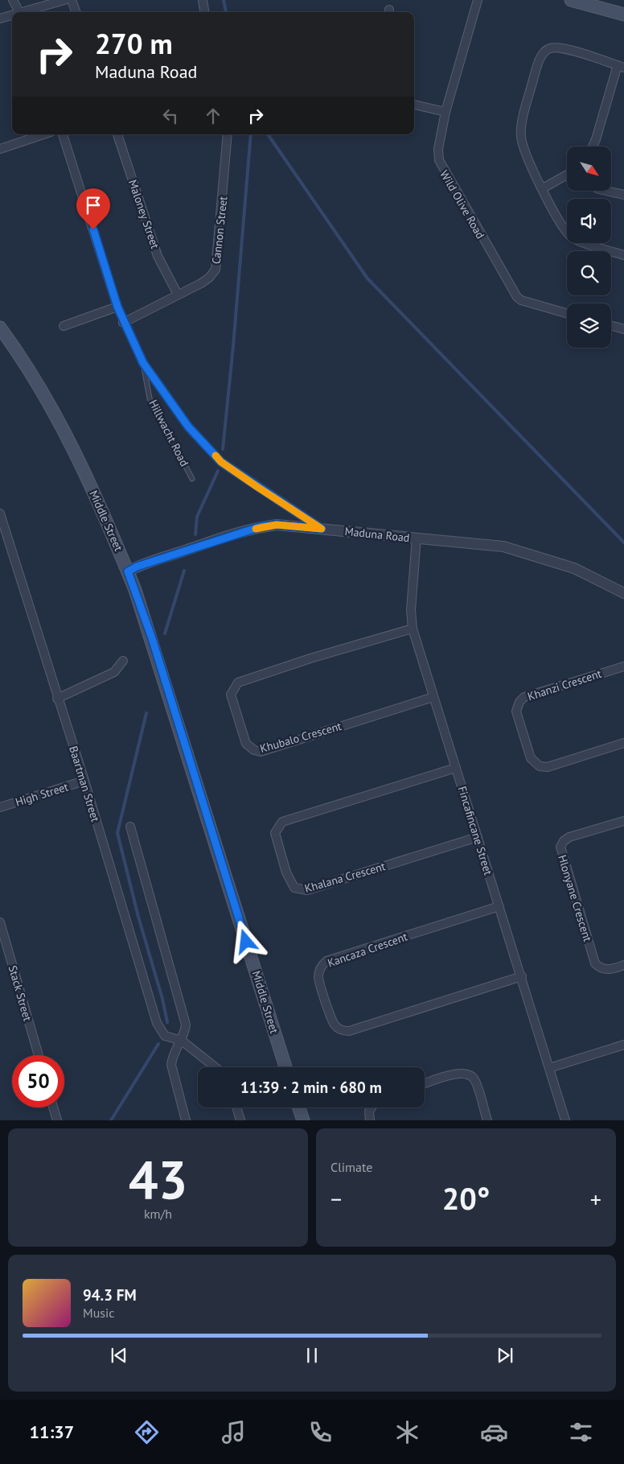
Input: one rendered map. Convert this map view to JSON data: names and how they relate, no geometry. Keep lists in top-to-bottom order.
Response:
{
  "streets": {
    "main road": ["Middle Street"],
    "street": [
      "Wild Olive Road",
      "Maloney Street",
      "Cannon Street",
      "Hillwacht Road",
      "Maduna Road",
      "Khanzi Crescent",
      "Khubalo Crescent",
      "Baartman Street",
      "High Street",
      "Fincafincane Street",
      "Khalana Crescent",
      "Hlonyane Crescent",
      "Kancaza Crescent",
      "Stack Street"
    ]
  },
  "crossings": [
    ["Maloney Street", "Cannon Street"],
    ["Cannon Street", "Hillwacht Road"],
    ["Hillwacht Road", "Maduna Road"],
    ["Middle Street", "Maduna Road"],
    ["Maduna Road", "Fincafincane Street"],
    ["Khubalo Crescent", "Fincafincane Street"],
    ["Baartman Street", "High Street"],
    ["Fincafincane Street", "Khalana Crescent"],
    ["Fincafincane Street", "Kancaza Crescent"]
  ],
  "north": "bottom right",
  "page": {
    "turn": ["270 m", "Maduna Road"],
    "limit": "50",
    "trip": "11:39 · 2 min · 680 m",
    "tile": [
      ["43", "km/h"],
      "Climate"
    ],
    "heat": ["−", "20°", "+"],
    "song": ["94.3 FM", "Music"],
    "tabs": "11:37"
  }
}
